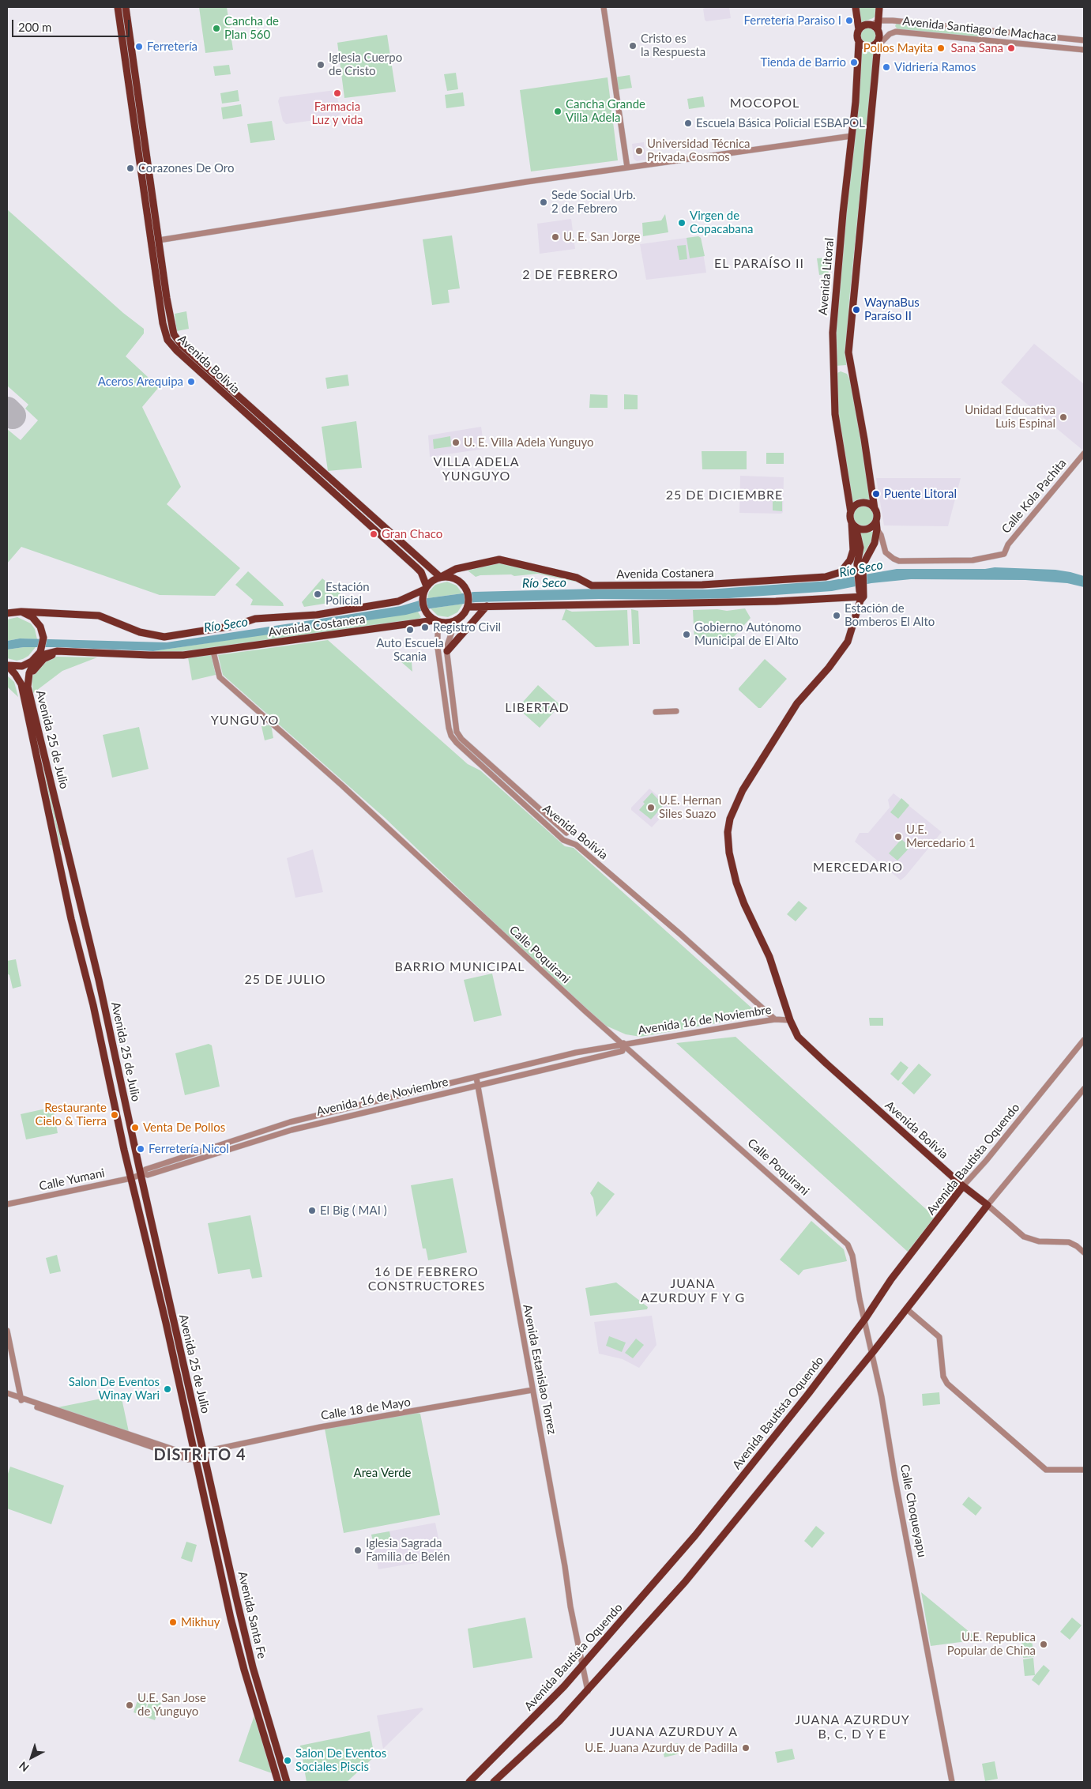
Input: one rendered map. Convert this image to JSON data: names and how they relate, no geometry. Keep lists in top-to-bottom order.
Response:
{
  "streets": {
    "main road": [
      "Avenida Litoral",
      "Avenida Bolivia",
      "Avenida Costanera",
      "Avenida 25 de Julio",
      "Avenida Bautista Oquendo",
      "Avenida Santa Fe"
    ],
    "street": [
      "Avenida Santiago de Machaca",
      "Calle Kola Pachita",
      "Calle Poquirani",
      "Avenida 16 de Noviembre",
      "Calle Yumani",
      "Avenida Estanislao Torrez",
      "Calle 18 de Mayo",
      "Calle Choqueyapu"
    ]
  },
  "crossings": [
    ["Avenida Santiago de Machaca", "Avenida Litoral"],
    ["Avenida Litoral", "Avenida Costanera"],
    ["Avenida Bolivia", "Avenida Costanera"],
    ["Avenida Bolivia", "Avenida 16 de Noviembre"],
    ["Avenida Bolivia", "Avenida Bautista Oquendo"],
    ["Avenida Costanera", "Avenida 25 de Julio"],
    ["Avenida Costanera", "Calle Poquirani"],
    ["Avenida 25 de Julio", "Avenida 16 de Noviembre"],
    ["Avenida 25 de Julio", "Calle Yumani"],
    ["Avenida 25 de Julio", "Calle 18 de Mayo"],
    ["Avenida 25 de Julio", "Avenida Santa Fe"],
    ["Calle Poquirani", "Avenida 16 de Noviembre"],
    ["Calle Poquirani", "Calle Choqueyapu"],
    ["Avenida 16 de Noviembre", "Calle Yumani"],
    ["Avenida 16 de Noviembre", "Avenida Estanislao Torrez"],
    ["Avenida Bautista Oquendo", "Avenida Estanislao Torrez"],
    ["Avenida Bautista Oquendo", "Calle Choqueyapu"],
    ["Avenida Estanislao Torrez", "Calle 18 de Mayo"],
    ["Calle 18 de Mayo", "Avenida Santa Fe"]
  ],
  "districts": [
    "MOCOPOL",
    "EL PARAÍSO II",
    "2 DE FEBRERO",
    "VILLA ADELA YUNGUYO",
    "25 DE DICIEMBRE",
    "LIBERTAD",
    "YUNGUYO",
    "MERCEDARIO",
    "BARRIO MUNICIPAL",
    "25 DE JULIO",
    "16 DE FEBRERO CONSTRUCTORES",
    "JUANA AZURDUY F Y G",
    "DISTRITO 4",
    "JUANA AZURDUY B, C, D Y E",
    "JUANA AZURDUY A"
  ],
  "water": ["Río Seco"],
  "parks": ["Area Verde"],
  "places": [
    "Ferretería Paraiso I",
    "Cancha de Plan 560",
    "Cristo es la Respuesta",
    "Ferretería",
    "Pollos Mayita",
    "Sana Sana",
    "Tienda de Barrio",
    "Iglesia Cuerpo de Cristo",
    "Vidriería Ramos",
    "Farmacia Luz y vida",
    "Cancha Grande Villa Adela",
    "Escuela Básica Policial ESBAPOL",
    "Universidad Técnica Privada Cosmos",
    "Corazones De Oro",
    "Sede Social Urb. 2 de Febrero",
    "Virgen de Copacabana",
    "U. E. San Jorge",
    "WaynaBus Paraíso II",
    "Aceros Arequipa",
    "Unidad Educativa Luis Espinal",
    "U. E. Villa Adela Yunguyo",
    "Puente Litoral",
    "Gran Chaco",
    "Estación Policial",
    "Estación de Bomberos El Alto",
    "Registro Civil",
    "Auto Escuela Scania",
    "Gobierno Autónomo Municipal de El Alto",
    "U.E. Hernan Siles Suazo",
    "U.E. Mercedario 1",
    "Restaurante Cielo & Tierra",
    "Venta De Pollos",
    "Ferretería Nicol",
    "El Big ( MAI )",
    "Salon De Eventos Winay Wari",
    "Iglesia Sagrada Familia de Belén",
    "Mikhuy",
    "U.E. Republica Popular de China",
    "U.E. San Jose de Yunguyo",
    "U.E. Juana Azurduy de Padilla",
    "Salon De Eventos Sociales Piscis"
  ],
  "scale_bar": "200 m",
  "north": "bottom left"
}
